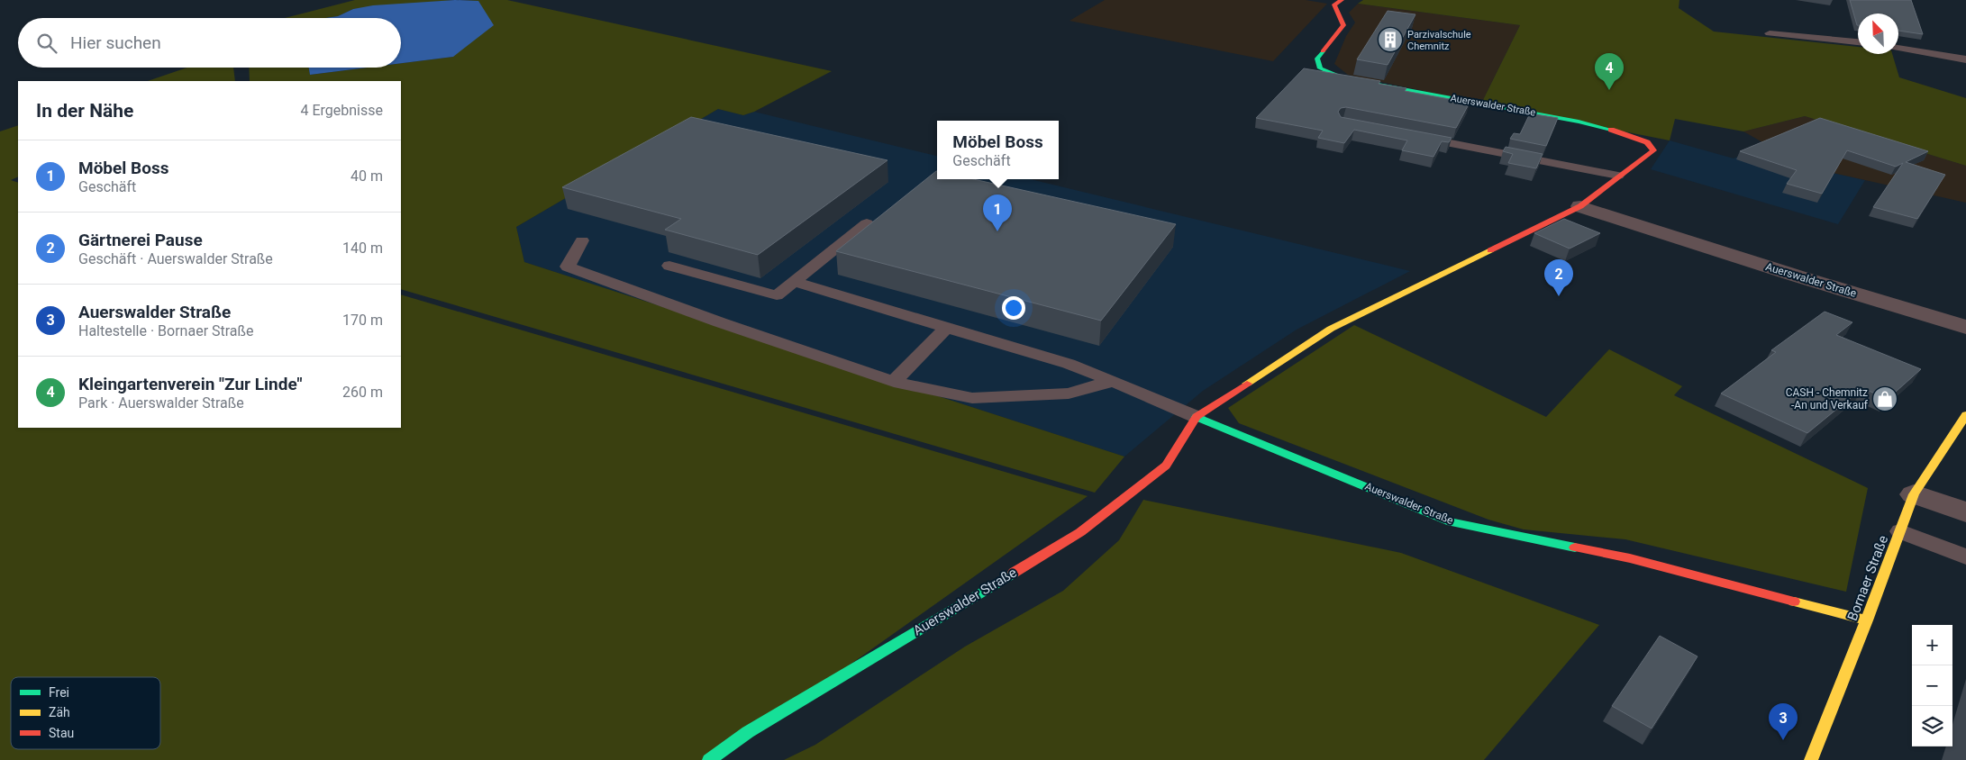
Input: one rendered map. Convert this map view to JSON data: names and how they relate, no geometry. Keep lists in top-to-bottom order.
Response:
{
  "streets": {
    "street": ["Auerswalder Straße", "Bornaer Straße"]
  },
  "crossings": [
    ["Auerswalder Straße", "Bornaer Straße"]
  ],
  "places": {
    "building": ["Parzivalschule Chemnitz"],
    "shop": ["CASH - Chemnitz -An und Verkauf"]
  },
  "legend": ["Frei", "Zäh", "Stau"],
  "north": "top left",
  "page": {
    "search": "Hier suchen",
    "pins": [
      "4",
      "1",
      "2",
      "3"
    ],
    "heading": ["In der Nähe", "4 Ergebnisse"],
    "popup": ["Möbel Boss", "Geschäft"],
    "list": [
      {
        "mark": "1",
        "name": "Möbel Boss",
        "note": "Geschäft",
        "value": "40 m"
      },
      {
        "mark": "2",
        "name": "Gärtnerei Pause",
        "note": "Geschäft · Auerswalder Straße",
        "value": "140 m"
      },
      {
        "mark": "3",
        "name": "Auerswalder Straße",
        "note": "Haltestelle · Bornaer Straße",
        "value": "170 m"
      },
      {
        "mark": "4",
        "name": "Kleingartenverein \"Zur Linde\"",
        "note": "Park · Auerswalder Straße",
        "value": "260 m"
      }
    ],
    "map_buttons": ["+", "−"]
  }
}
